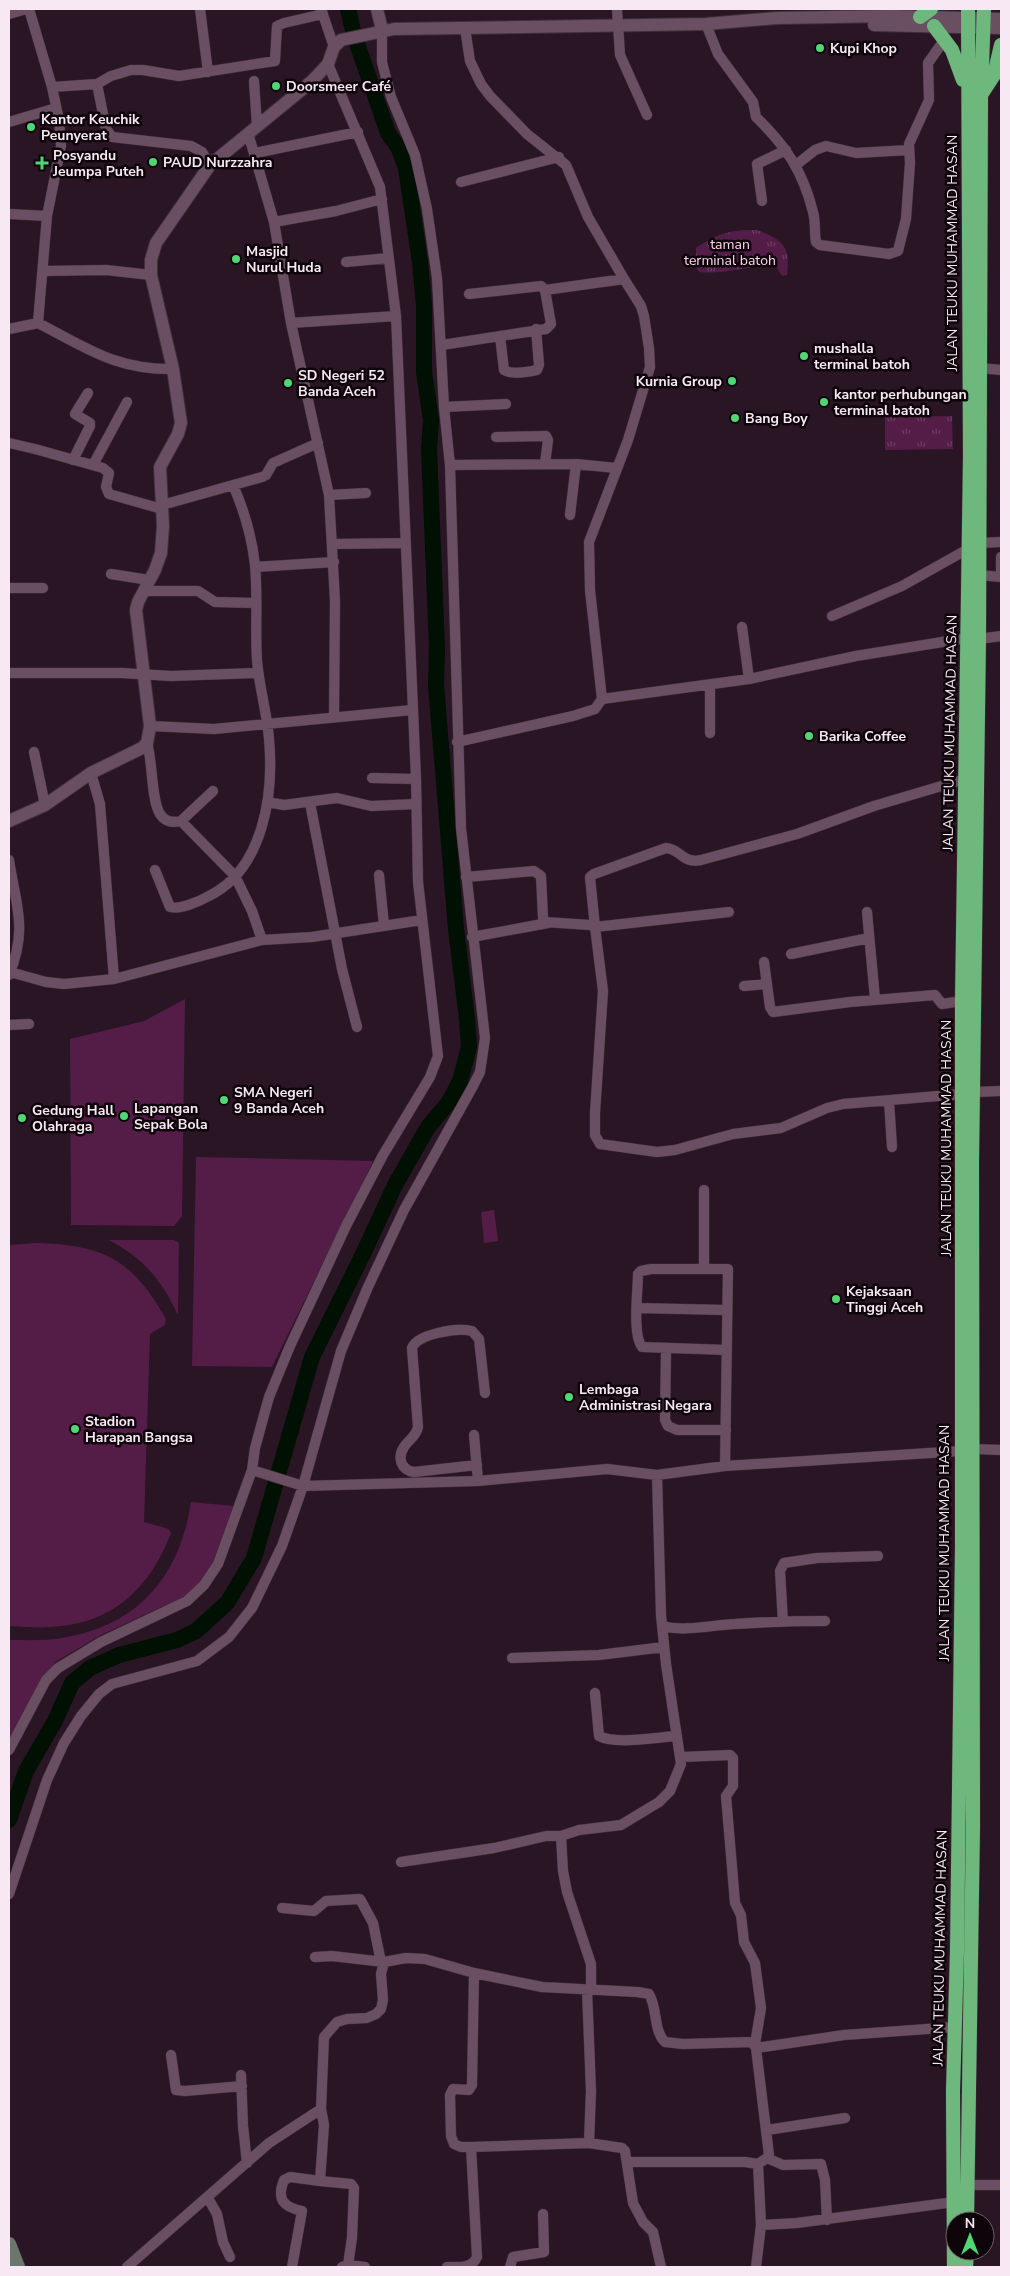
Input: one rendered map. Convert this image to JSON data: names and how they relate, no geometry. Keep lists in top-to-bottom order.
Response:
{
  "streets": {
    "highway": ["JALAN TEUKU MUHAMMAD HASAN"]
  },
  "parks": ["taman terminal batoh"],
  "places": {
    "other": [
      "Kupi Khop",
      "Doorsmeer Café",
      "Kantor Keuchik Peunyerat",
      "PAUD Nurzzahra",
      "Masjid Nurul Huda",
      "mushalla terminal batoh",
      "Kurnia Group",
      "SD Negeri 52 Banda Aceh",
      "kantor perhubungan terminal batoh",
      "Bang Boy",
      "Barika Coffee",
      "SMA Negeri 9 Banda Aceh",
      "Lapangan Sepak Bola",
      "Gedung Hall Olahraga",
      "Kejaksaan Tinggi Aceh",
      "Lembaga Administrasi Negara",
      "Stadion Harapan Bangsa"
    ],
    "health": ["Posyandu Jeumpa Puteh"]
  },
  "north": "top"
}
